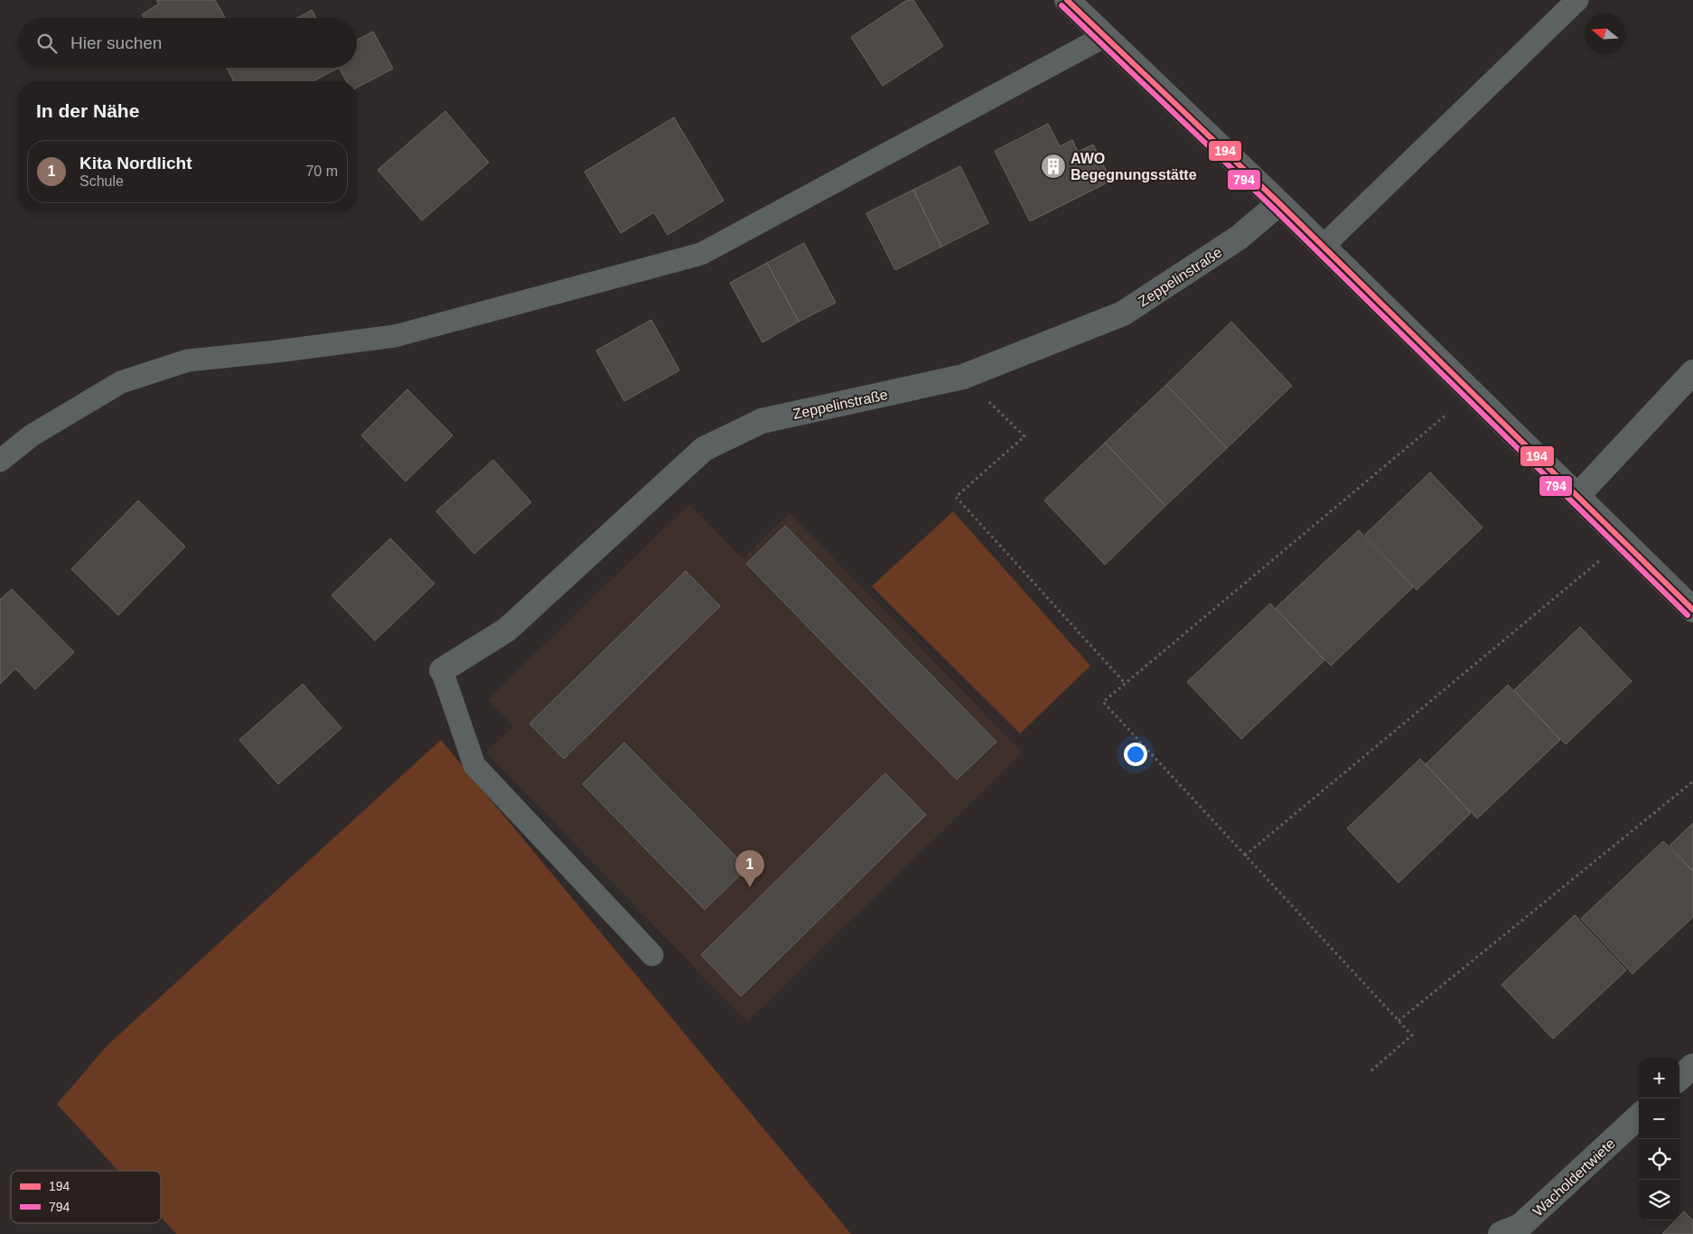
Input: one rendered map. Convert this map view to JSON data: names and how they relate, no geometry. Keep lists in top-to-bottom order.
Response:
{
  "streets": {
    "street": ["Zeppelinstraße", "Wacholdertwiete"]
  },
  "places": {
    "building": ["AWO Begegnungsstätte"]
  },
  "lines": ["transit line 194", "transit line 794"],
  "legend": ["194", "794"],
  "north": "left",
  "page": {
    "search": "Hier suchen",
    "heading": "In der Nähe",
    "list": [
      {
        "mark": "1",
        "name": "Kita Nordlicht",
        "note": "Schule",
        "value": "70 m"
      }
    ],
    "pins": "1",
    "map_buttons": ["+", "−"]
  }
}
